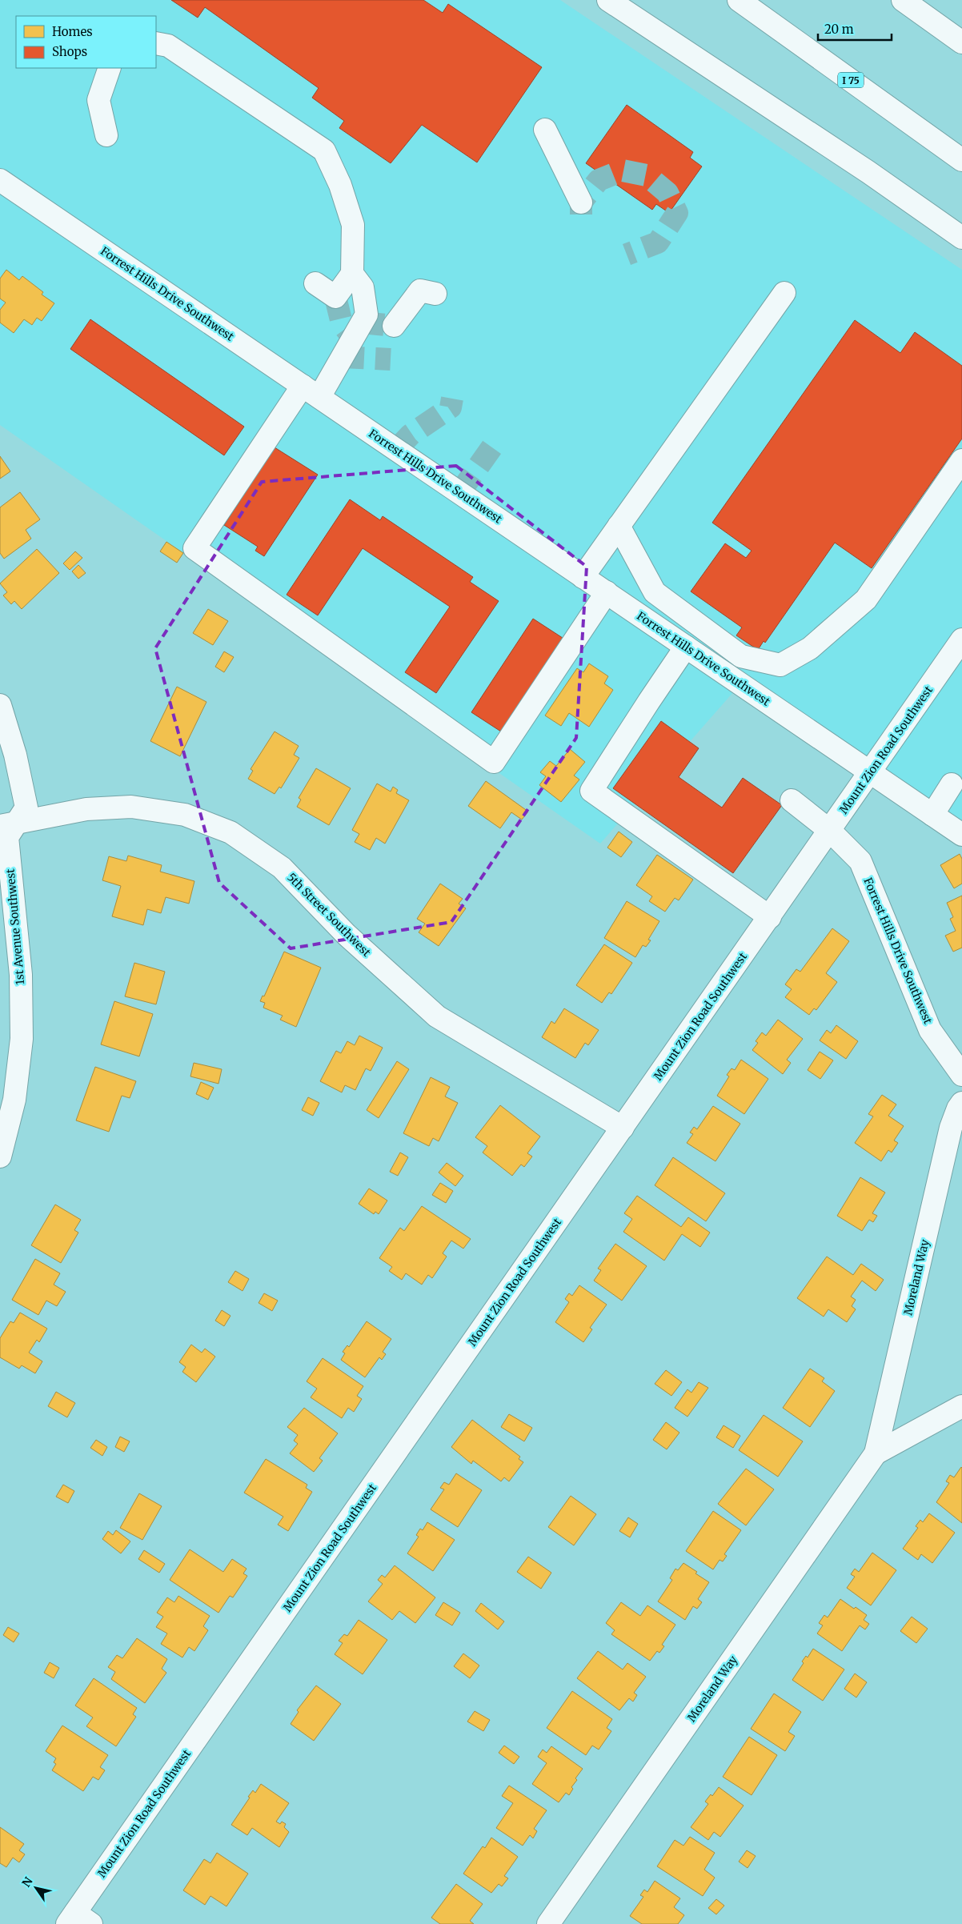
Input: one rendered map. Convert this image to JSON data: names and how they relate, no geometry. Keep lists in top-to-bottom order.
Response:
{
  "streets": {
    "main road": [
      "I 75",
      "Forrest Hills Drive Southwest",
      "Mount Zion Road Southwest",
      "5th Street Southwest",
      "1st Avenue Southwest",
      "Moreland Way"
    ]
  },
  "crossings": [
    ["Forrest Hills Drive Southwest", "Mount Zion Road Southwest"],
    ["Mount Zion Road Southwest", "5th Street Southwest"],
    ["5th Street Southwest", "1st Avenue Southwest"]
  ],
  "legend": ["Homes", "Shops"],
  "scale_bar": "20 m",
  "north": "top left"
}
